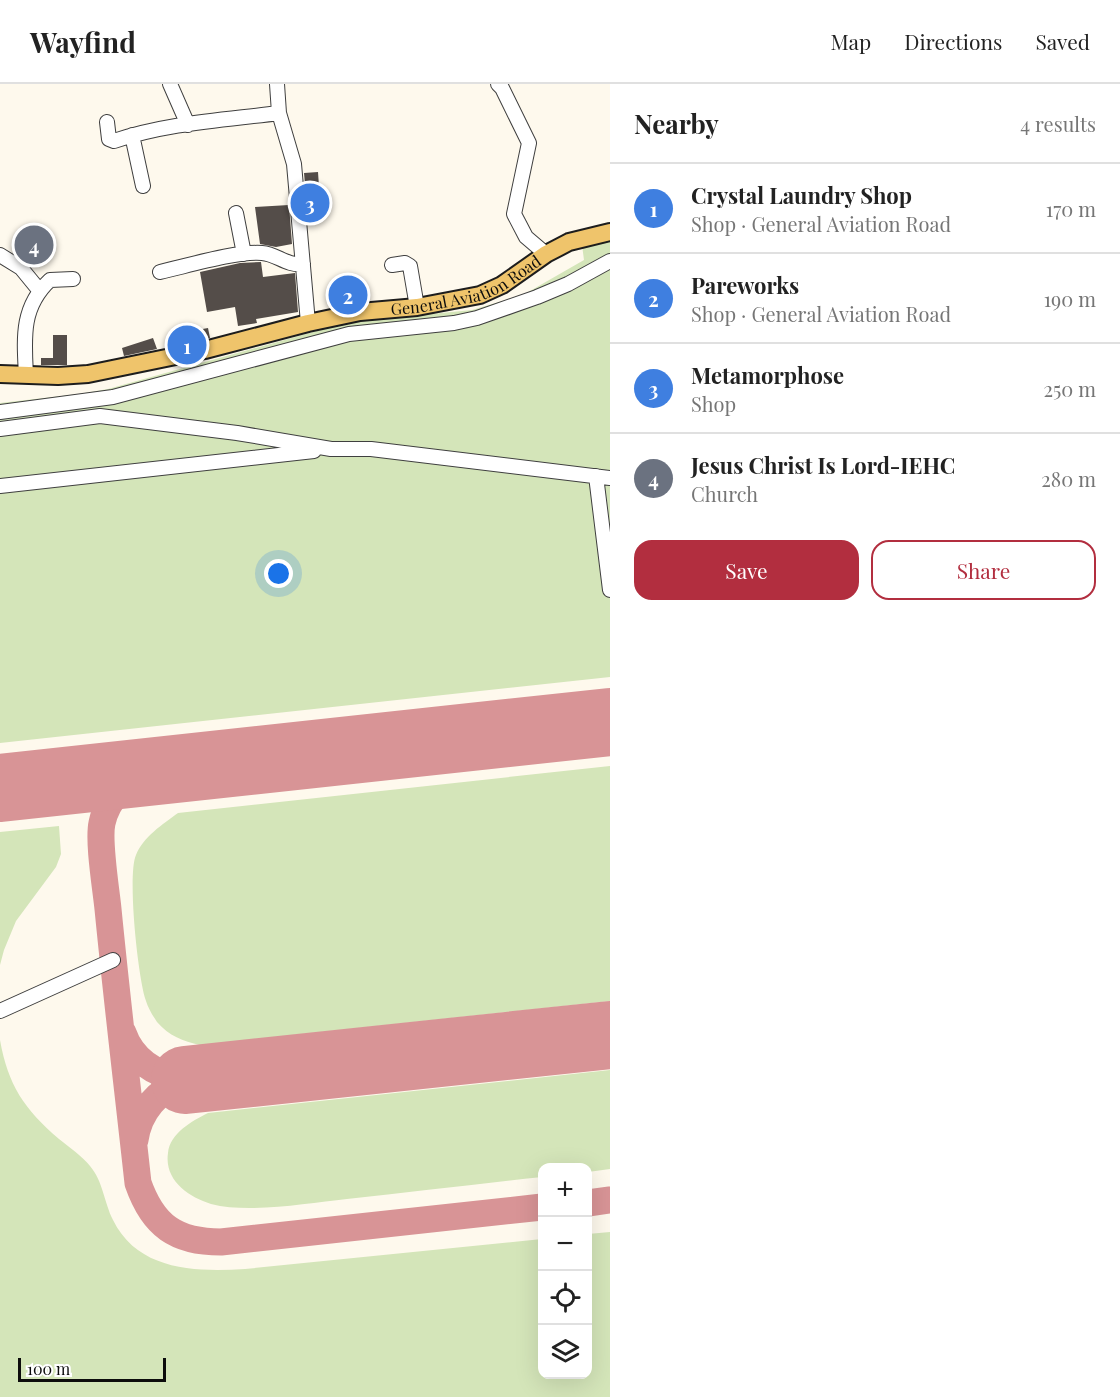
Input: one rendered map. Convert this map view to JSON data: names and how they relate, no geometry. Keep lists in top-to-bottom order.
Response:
{
  "streets": {
    "main road": ["General Aviation Road"]
  },
  "scale_bar": "100 m",
  "page": {
    "header": "Wayfind",
    "nav": ["Map", "Directions", "Saved"],
    "heading": ["Nearby", "4 results"],
    "list": [
      {
        "mark": "1",
        "name": "Crystal Laundry Shop",
        "note": "Shop · General Aviation Road",
        "value": "170 m"
      },
      {
        "mark": "2",
        "name": "Pareworks",
        "note": "Shop · General Aviation Road",
        "value": "190 m"
      },
      {
        "mark": "3",
        "name": "Metamorphose",
        "note": "Shop",
        "value": "250 m"
      },
      {
        "mark": "4",
        "name": "Jesus Christ Is Lord-IEHC",
        "note": "Church",
        "value": "280 m"
      }
    ],
    "pins": [
      "3",
      "4",
      "2",
      "1"
    ],
    "buttons": ["Save", "Share"],
    "map_buttons": ["+", "−"],
    "scale": "100 m"
  }
}
